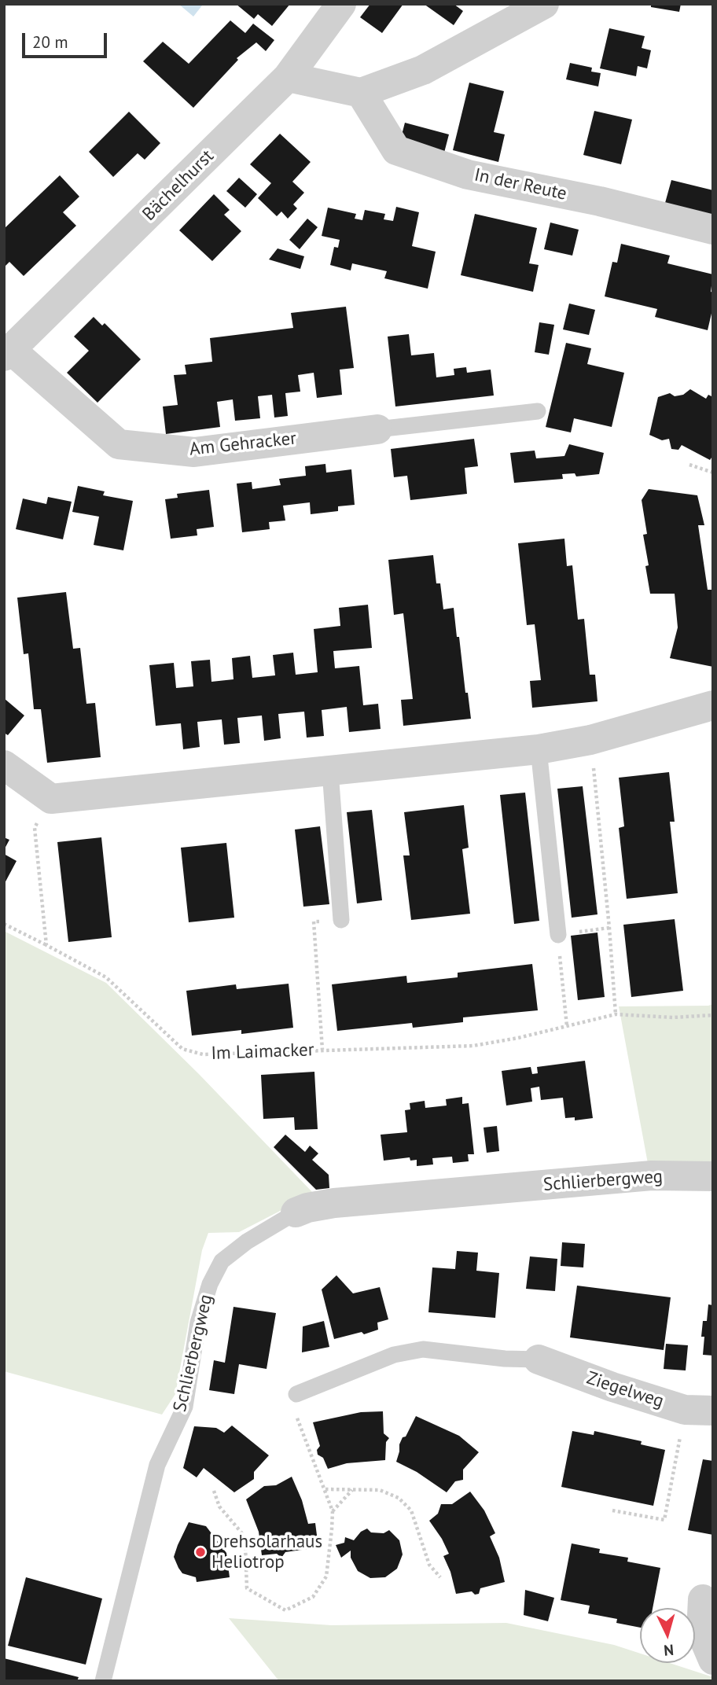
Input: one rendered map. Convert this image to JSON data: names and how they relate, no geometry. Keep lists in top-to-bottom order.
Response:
{
  "streets": {
    "street": [
      "In der Reute",
      "Bächelhurst",
      "Am Gehracker",
      "Schlierbergweg",
      "Ziegelweg"
    ],
    "path": ["Im Laimacker"]
  },
  "crossings": [
    ["Bächelhurst", "Am Gehracker"]
  ],
  "places": ["Drehsolarhaus Heliotrop"],
  "scale_bar": "20 m",
  "north": "bottom"
}
